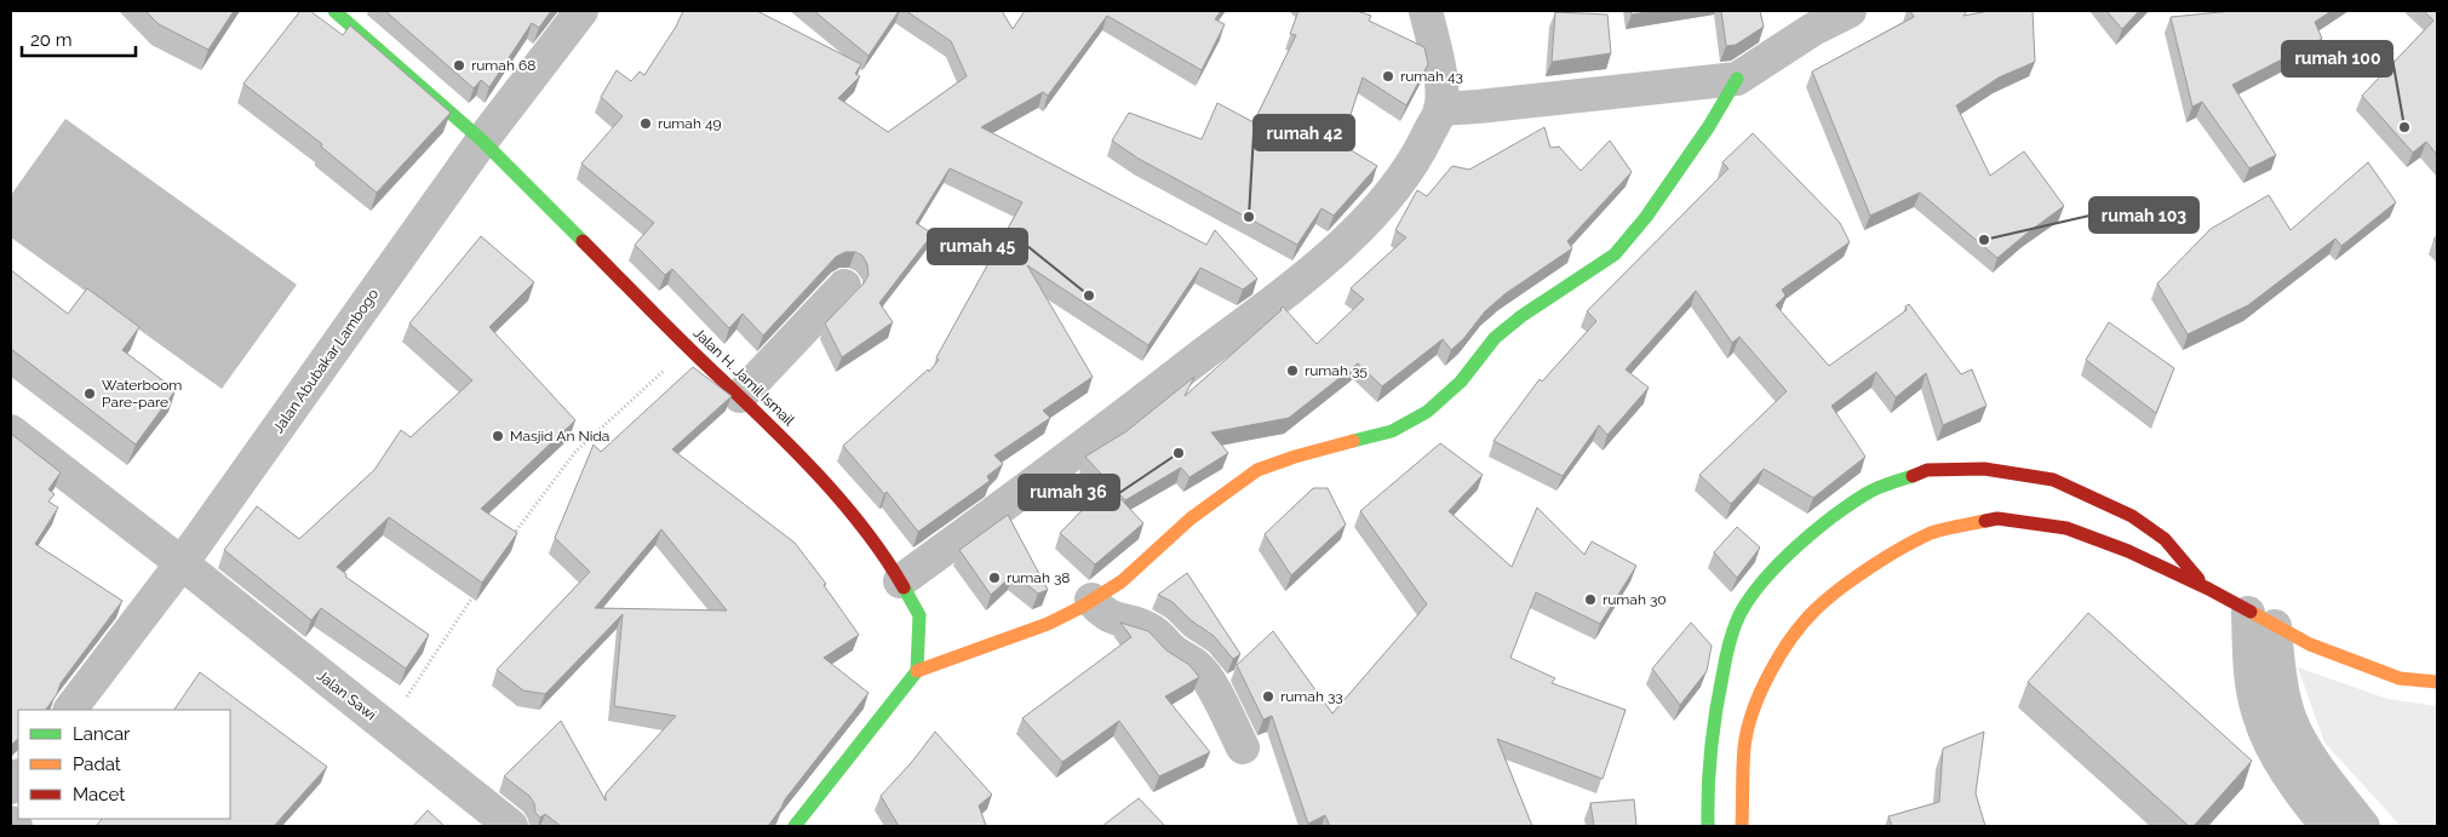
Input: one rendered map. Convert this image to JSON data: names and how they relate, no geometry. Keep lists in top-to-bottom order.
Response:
{
  "streets": {
    "main road": ["Jalan H. Jamil Ismail"],
    "street": ["Jalan Abubakar Lambogo", "Jalan Sawi"]
  },
  "crossings": [
    ["Jalan Abubakar Lambogo", "Jalan H. Jamil Ismail"],
    ["Jalan Abubakar Lambogo", "Jalan Sawi"]
  ],
  "places": [
    "rumah 68",
    "rumah 43",
    "rumah 49",
    "rumah 100",
    "rumah 42",
    "rumah 103",
    "rumah 45",
    "rumah 35",
    "Waterboom Pare-pare",
    "Masjid An Nida",
    "rumah 36",
    "rumah 38",
    "rumah 30",
    "rumah 33"
  ],
  "legend": ["Lancar", "Padat", "Macet"],
  "scale_bar": "20 m"
}
